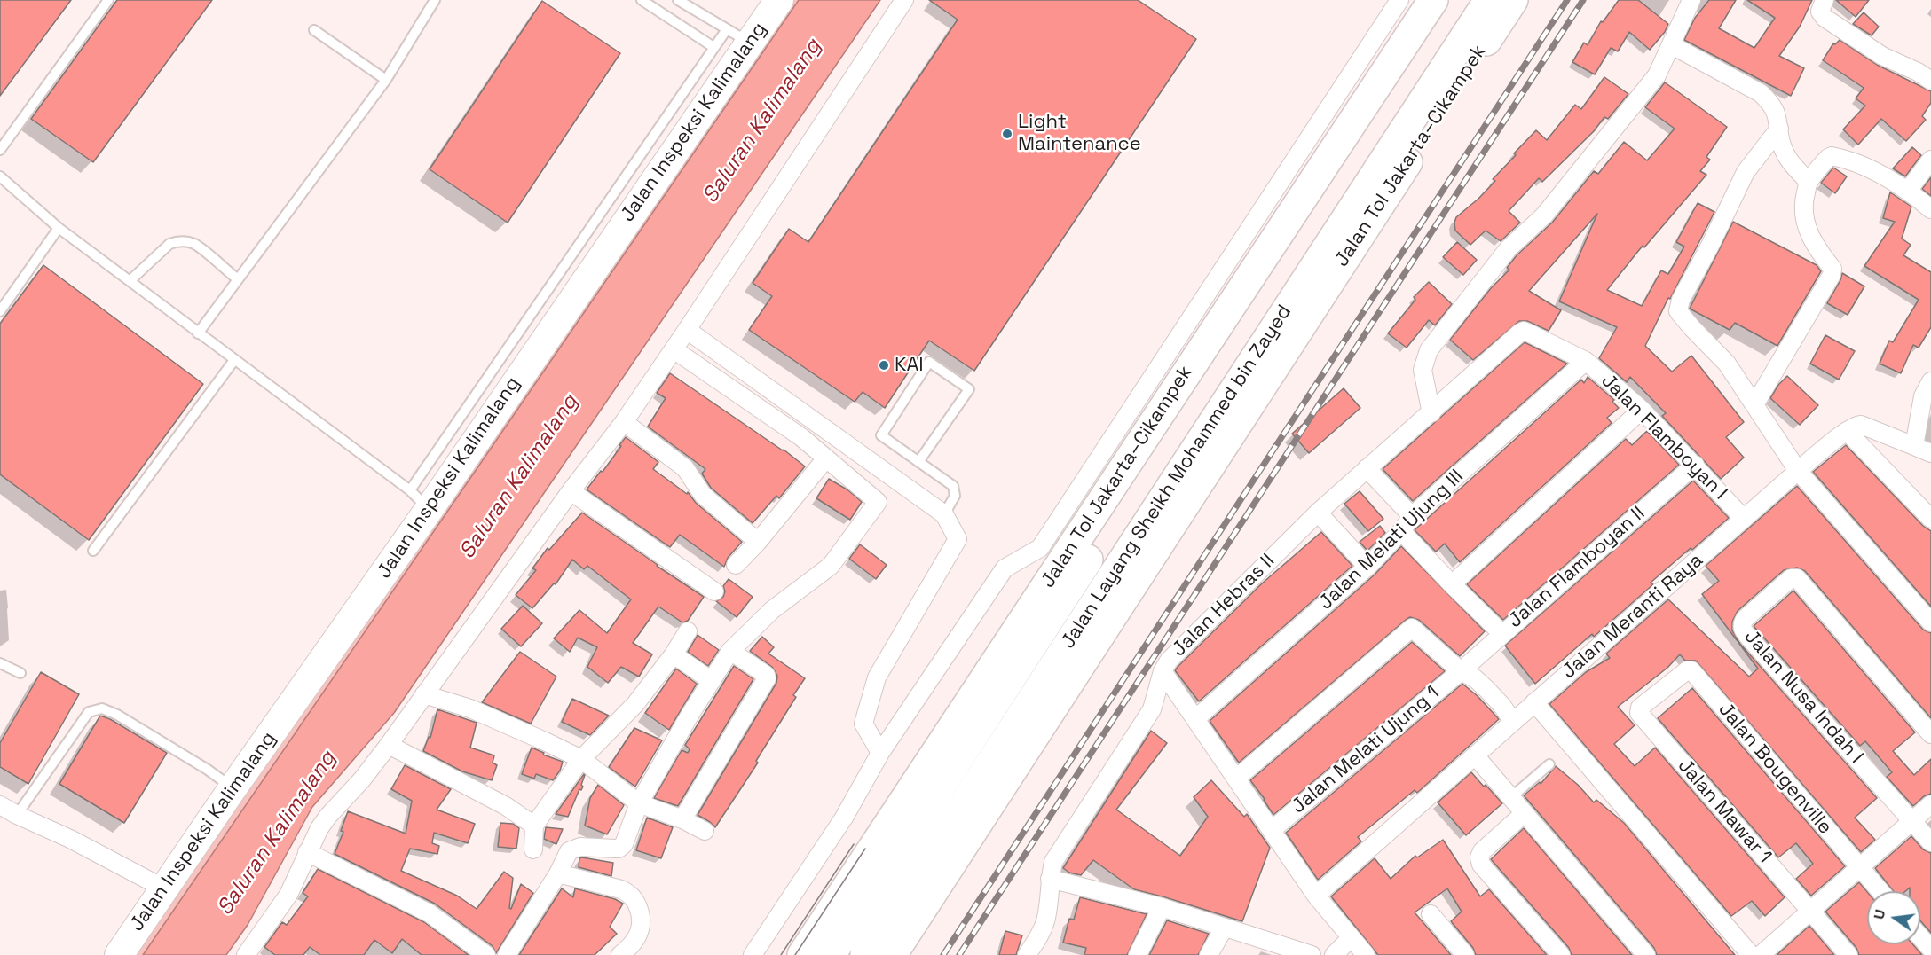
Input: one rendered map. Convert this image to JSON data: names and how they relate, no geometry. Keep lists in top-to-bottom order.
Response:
{
  "streets": {
    "highway": ["Jalan Tol Jakarta–Cikampek", "Jalan Layang Sheikh Mohammed bin Zayed"],
    "main road": ["Jalan Inspeksi Kalimalang"],
    "street": [
      "Jalan Flamboyan I",
      "Jalan Melati Ujung III",
      "Jalan Flamboyan II",
      "Jalan Hebras II",
      "Jalan Meranti Raya",
      "Jalan Nusa Indah I",
      "Jalan Melati Ujung 1",
      "Jalan Bougenville",
      "Jalan Mawar 1"
    ]
  },
  "crossings": [
    ["Jalan Flamboyan I", "Jalan Melati Ujung III"],
    ["Jalan Flamboyan I", "Jalan Flamboyan II"],
    ["Jalan Flamboyan I", "Jalan Hebras II"],
    ["Jalan Flamboyan I", "Jalan Meranti Raya"],
    ["Jalan Melati Ujung III", "Jalan Hebras II"],
    ["Jalan Flamboyan II", "Jalan Melati Ujung 1"],
    ["Jalan Hebras II", "Jalan Meranti Raya"],
    ["Jalan Hebras II", "Jalan Melati Ujung 1"],
    ["Jalan Bougenville", "Jalan Mawar 1"]
  ],
  "water": ["Saluran Kalimalang"],
  "places": ["Light Maintenance", "KAI"],
  "north": "left"
}
